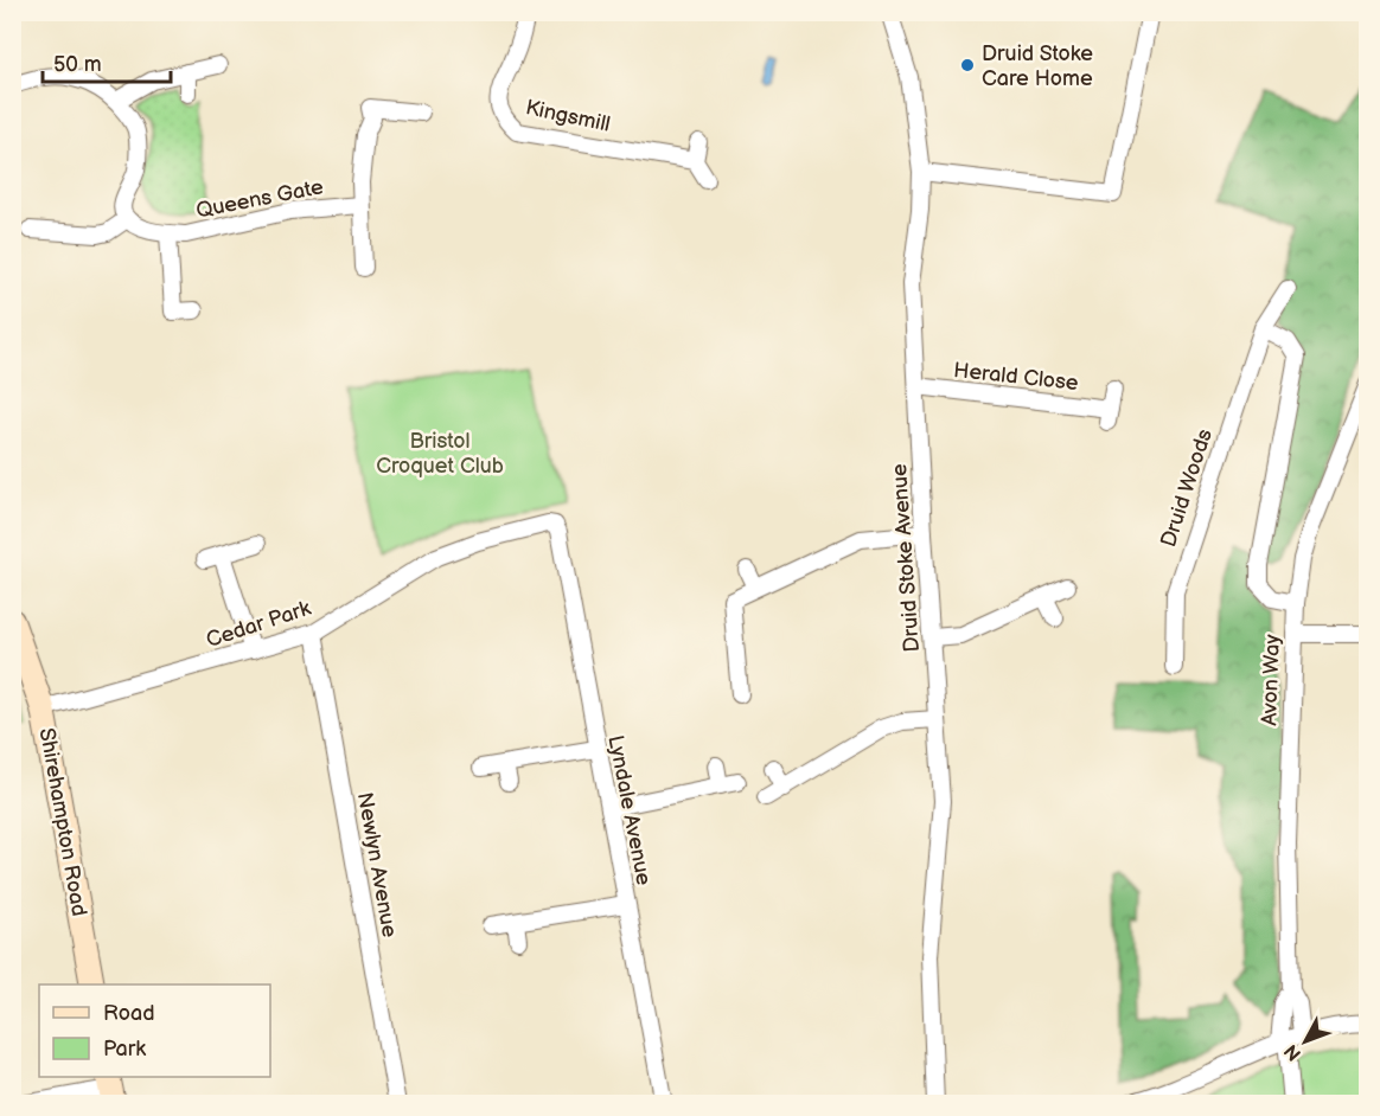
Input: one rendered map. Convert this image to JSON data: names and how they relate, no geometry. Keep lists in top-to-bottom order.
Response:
{
  "streets": {
    "main road": ["Shirehampton Road"],
    "street": [
      "Kingsmill",
      "Queens Gate",
      "Herald Close",
      "Druid Woods",
      "Druid Stoke Avenue",
      "Cedar Park",
      "Avon Way",
      "Lyndale Avenue",
      "Newlyn Avenue"
    ]
  },
  "crossings": [
    ["Herald Close", "Druid Stoke Avenue"],
    ["Cedar Park", "Lyndale Avenue"],
    ["Cedar Park", "Shirehampton Road"],
    ["Cedar Park", "Newlyn Avenue"]
  ],
  "parks": ["Bristol Croquet Club"],
  "places": ["Druid Stoke Care Home"],
  "legend": ["Road", "Park"],
  "scale_bar": "50 m",
  "north": "bottom left"
}
